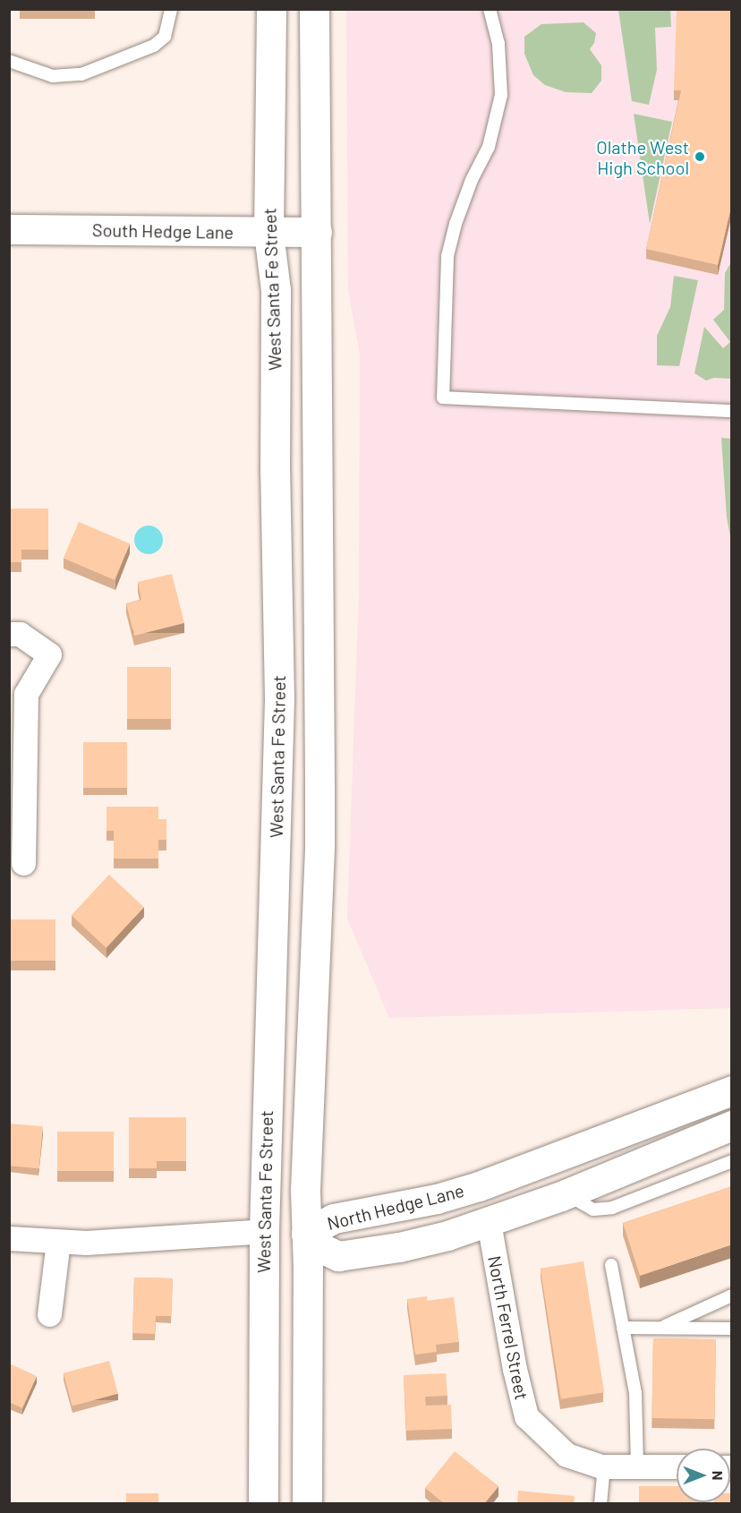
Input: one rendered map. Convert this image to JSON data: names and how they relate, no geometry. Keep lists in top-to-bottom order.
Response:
{
  "streets": {
    "street": [
      "South Hedge Lane",
      "West Santa Fe Street",
      "North Hedge Lane",
      "North Ferrel Street"
    ]
  },
  "crossings": [
    ["South Hedge Lane", "West Santa Fe Street"],
    ["North Hedge Lane", "North Ferrel Street"]
  ],
  "places": ["Olathe West High School"],
  "north": "right"
}
